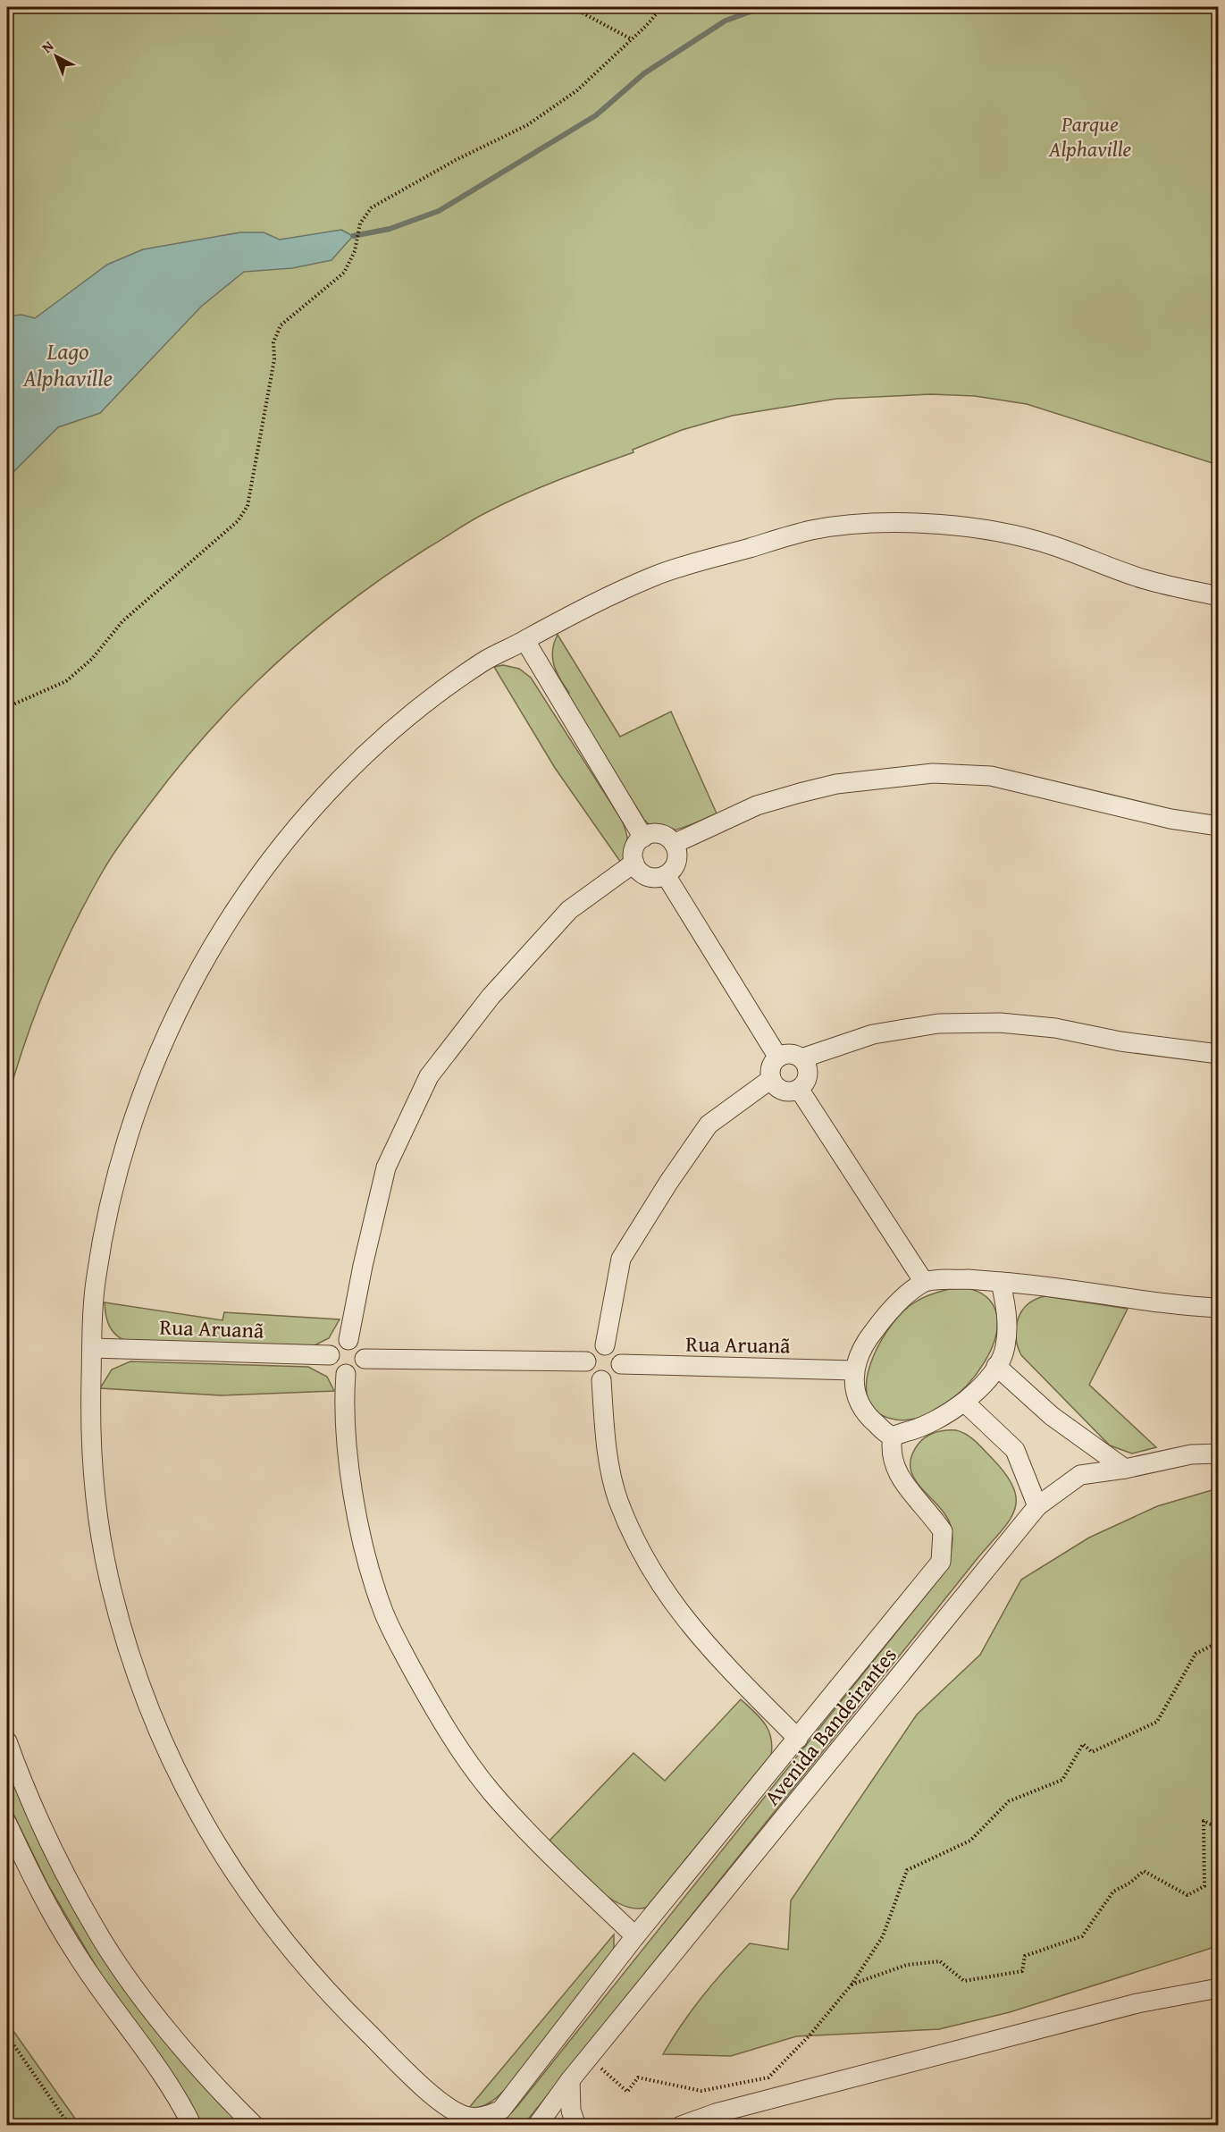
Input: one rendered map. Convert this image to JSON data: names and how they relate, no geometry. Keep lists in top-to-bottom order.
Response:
{
  "streets": {
    "street": ["Rua Aruanã", "Avenida Bandeirantes"]
  },
  "water": ["Lago Alphaville"],
  "parks": ["Parque Alphaville"],
  "north": "top left"
}
